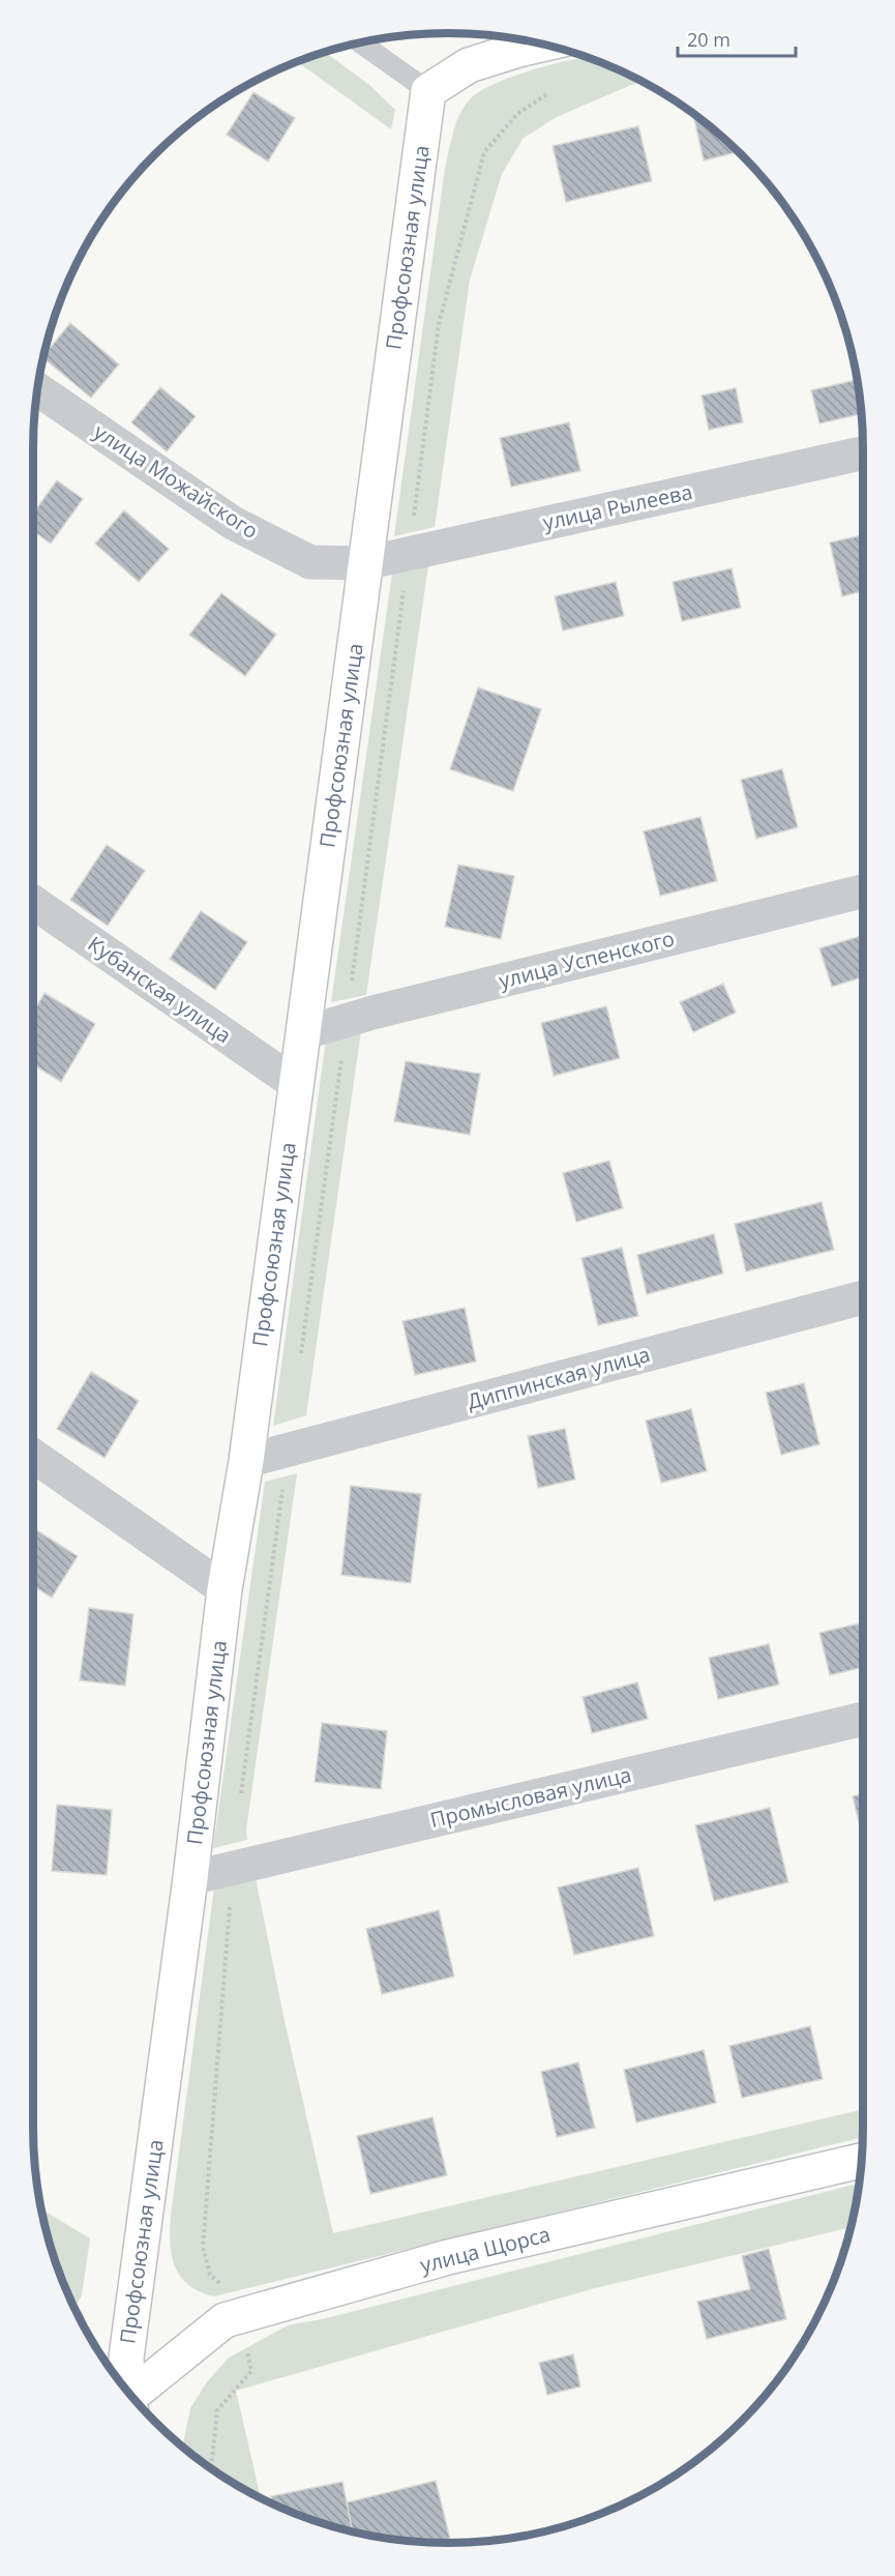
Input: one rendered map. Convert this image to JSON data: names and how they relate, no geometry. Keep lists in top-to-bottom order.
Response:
{
  "streets": {
    "street": [
      "Профсоюзная улица",
      "улица Можайского",
      "улица Рылеева",
      "улица Успенского",
      "Кубанская улица",
      "Диппинская улица",
      "Промысловая улица",
      "улица Щорса"
    ]
  },
  "crossings": [
    ["Профсоюзная улица", "улица Можайского"],
    ["Профсоюзная улица", "улица Рылеева"],
    ["Профсоюзная улица", "улица Успенского"],
    ["Профсоюзная улица", "Кубанская улица"],
    ["Профсоюзная улица", "Диппинская улица"],
    ["Профсоюзная улица", "Промысловая улица"],
    ["улица Можайского", "улица Рылеева"]
  ],
  "scale_bar": "20 m"
}
